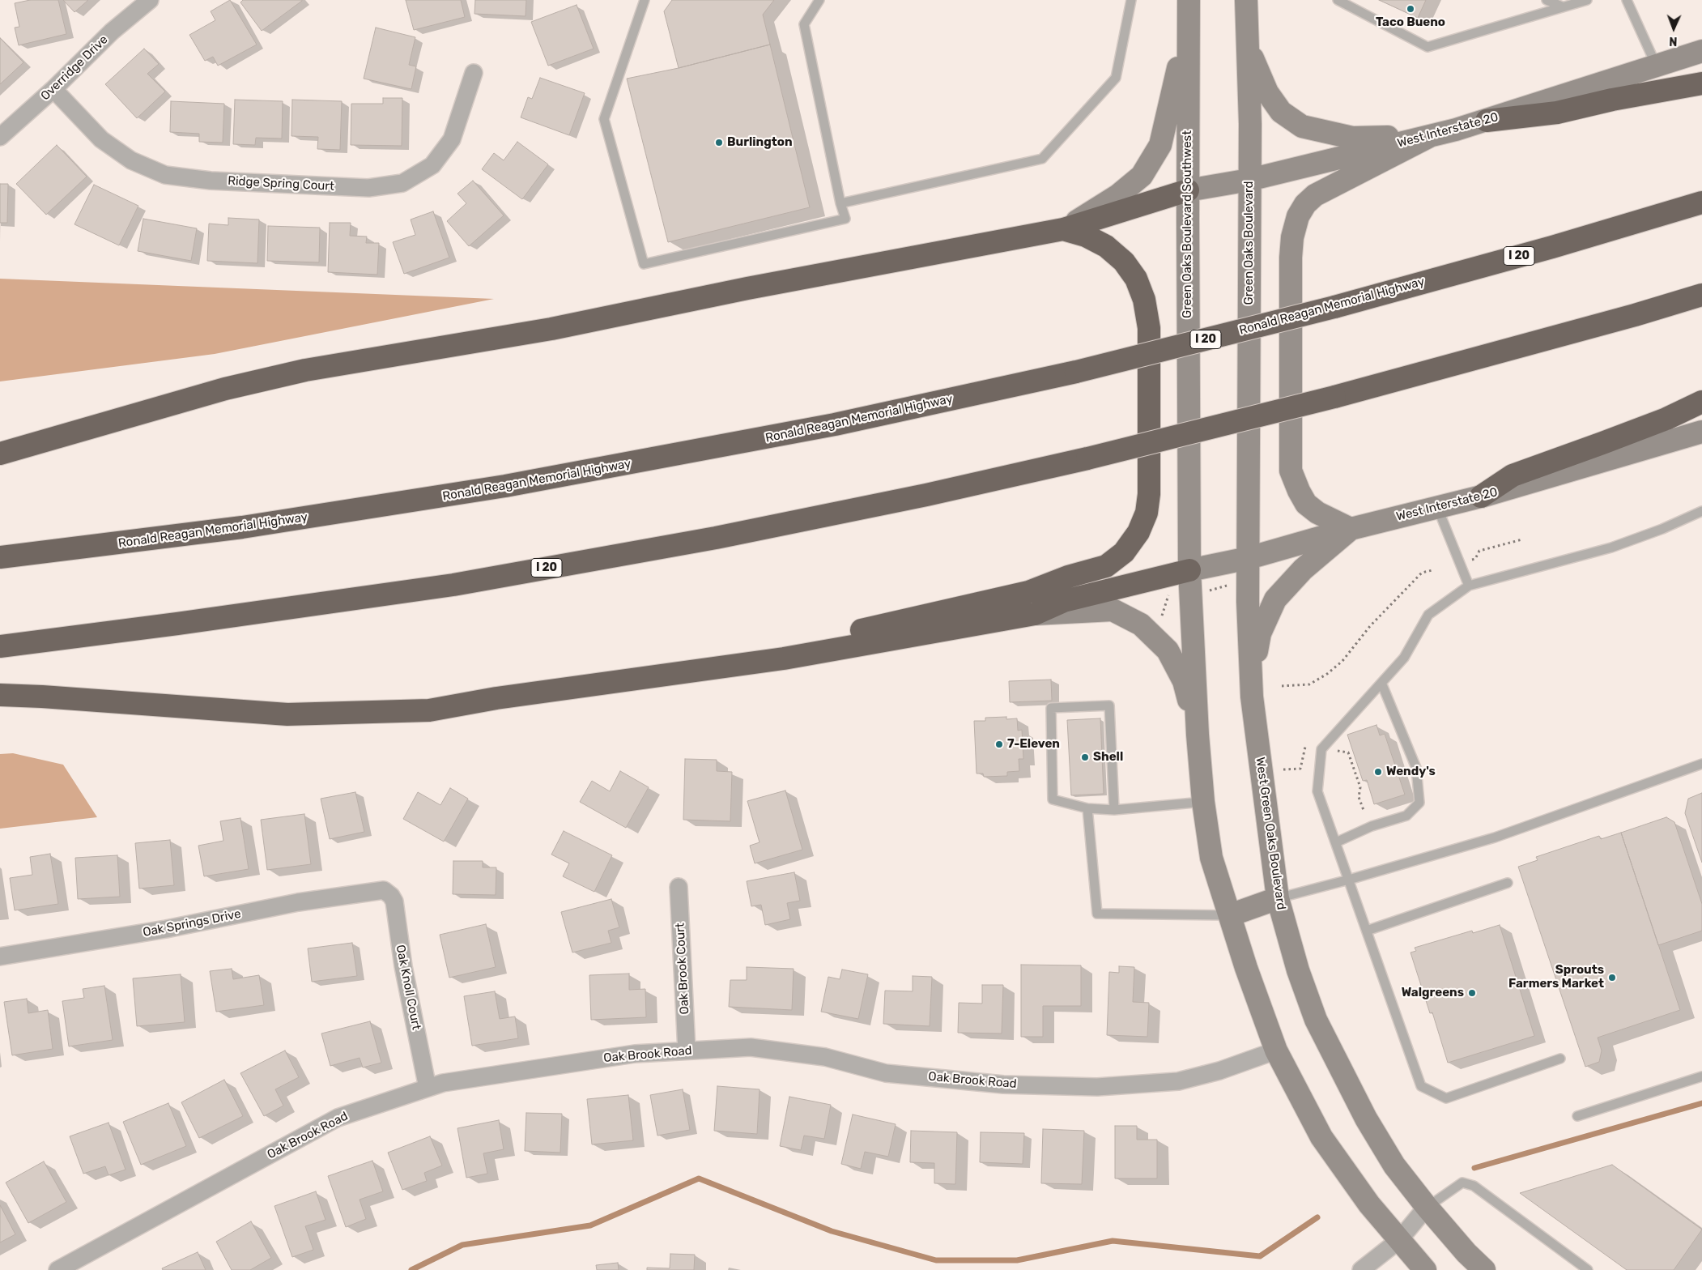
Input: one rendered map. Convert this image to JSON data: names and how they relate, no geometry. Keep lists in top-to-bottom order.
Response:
{
  "streets": {
    "highway": ["I 20", "Ronald Reagan Memorial Highway"],
    "main road": [
      "West Interstate 20",
      "Green Oaks Boulevard Southwest",
      "Green Oaks Boulevard",
      "West Green Oaks Boulevard"
    ],
    "street": [
      "Overridge Drive",
      "Ridge Spring Court",
      "Oak Springs Drive",
      "Oak Brook Court",
      "Oak Knoll Court",
      "Oak Brook Road"
    ]
  },
  "crossings": [
    ["Overridge Drive", "Ridge Spring Court"],
    ["West Interstate 20", "Green Oaks Boulevard Southwest"],
    ["West Interstate 20", "Green Oaks Boulevard"],
    ["West Interstate 20", "West Green Oaks Boulevard"],
    ["Green Oaks Boulevard", "West Green Oaks Boulevard"],
    ["Oak Springs Drive", "Oak Knoll Court"],
    ["Oak Brook Court", "Oak Brook Road"],
    ["Oak Knoll Court", "Oak Brook Road"]
  ],
  "places": [
    "Taco Bueno",
    "Burlington",
    "7-Eleven",
    "Shell",
    "Wendy's",
    "Sprouts Farmers Market",
    "Walgreens"
  ],
  "north": "bottom"
}
